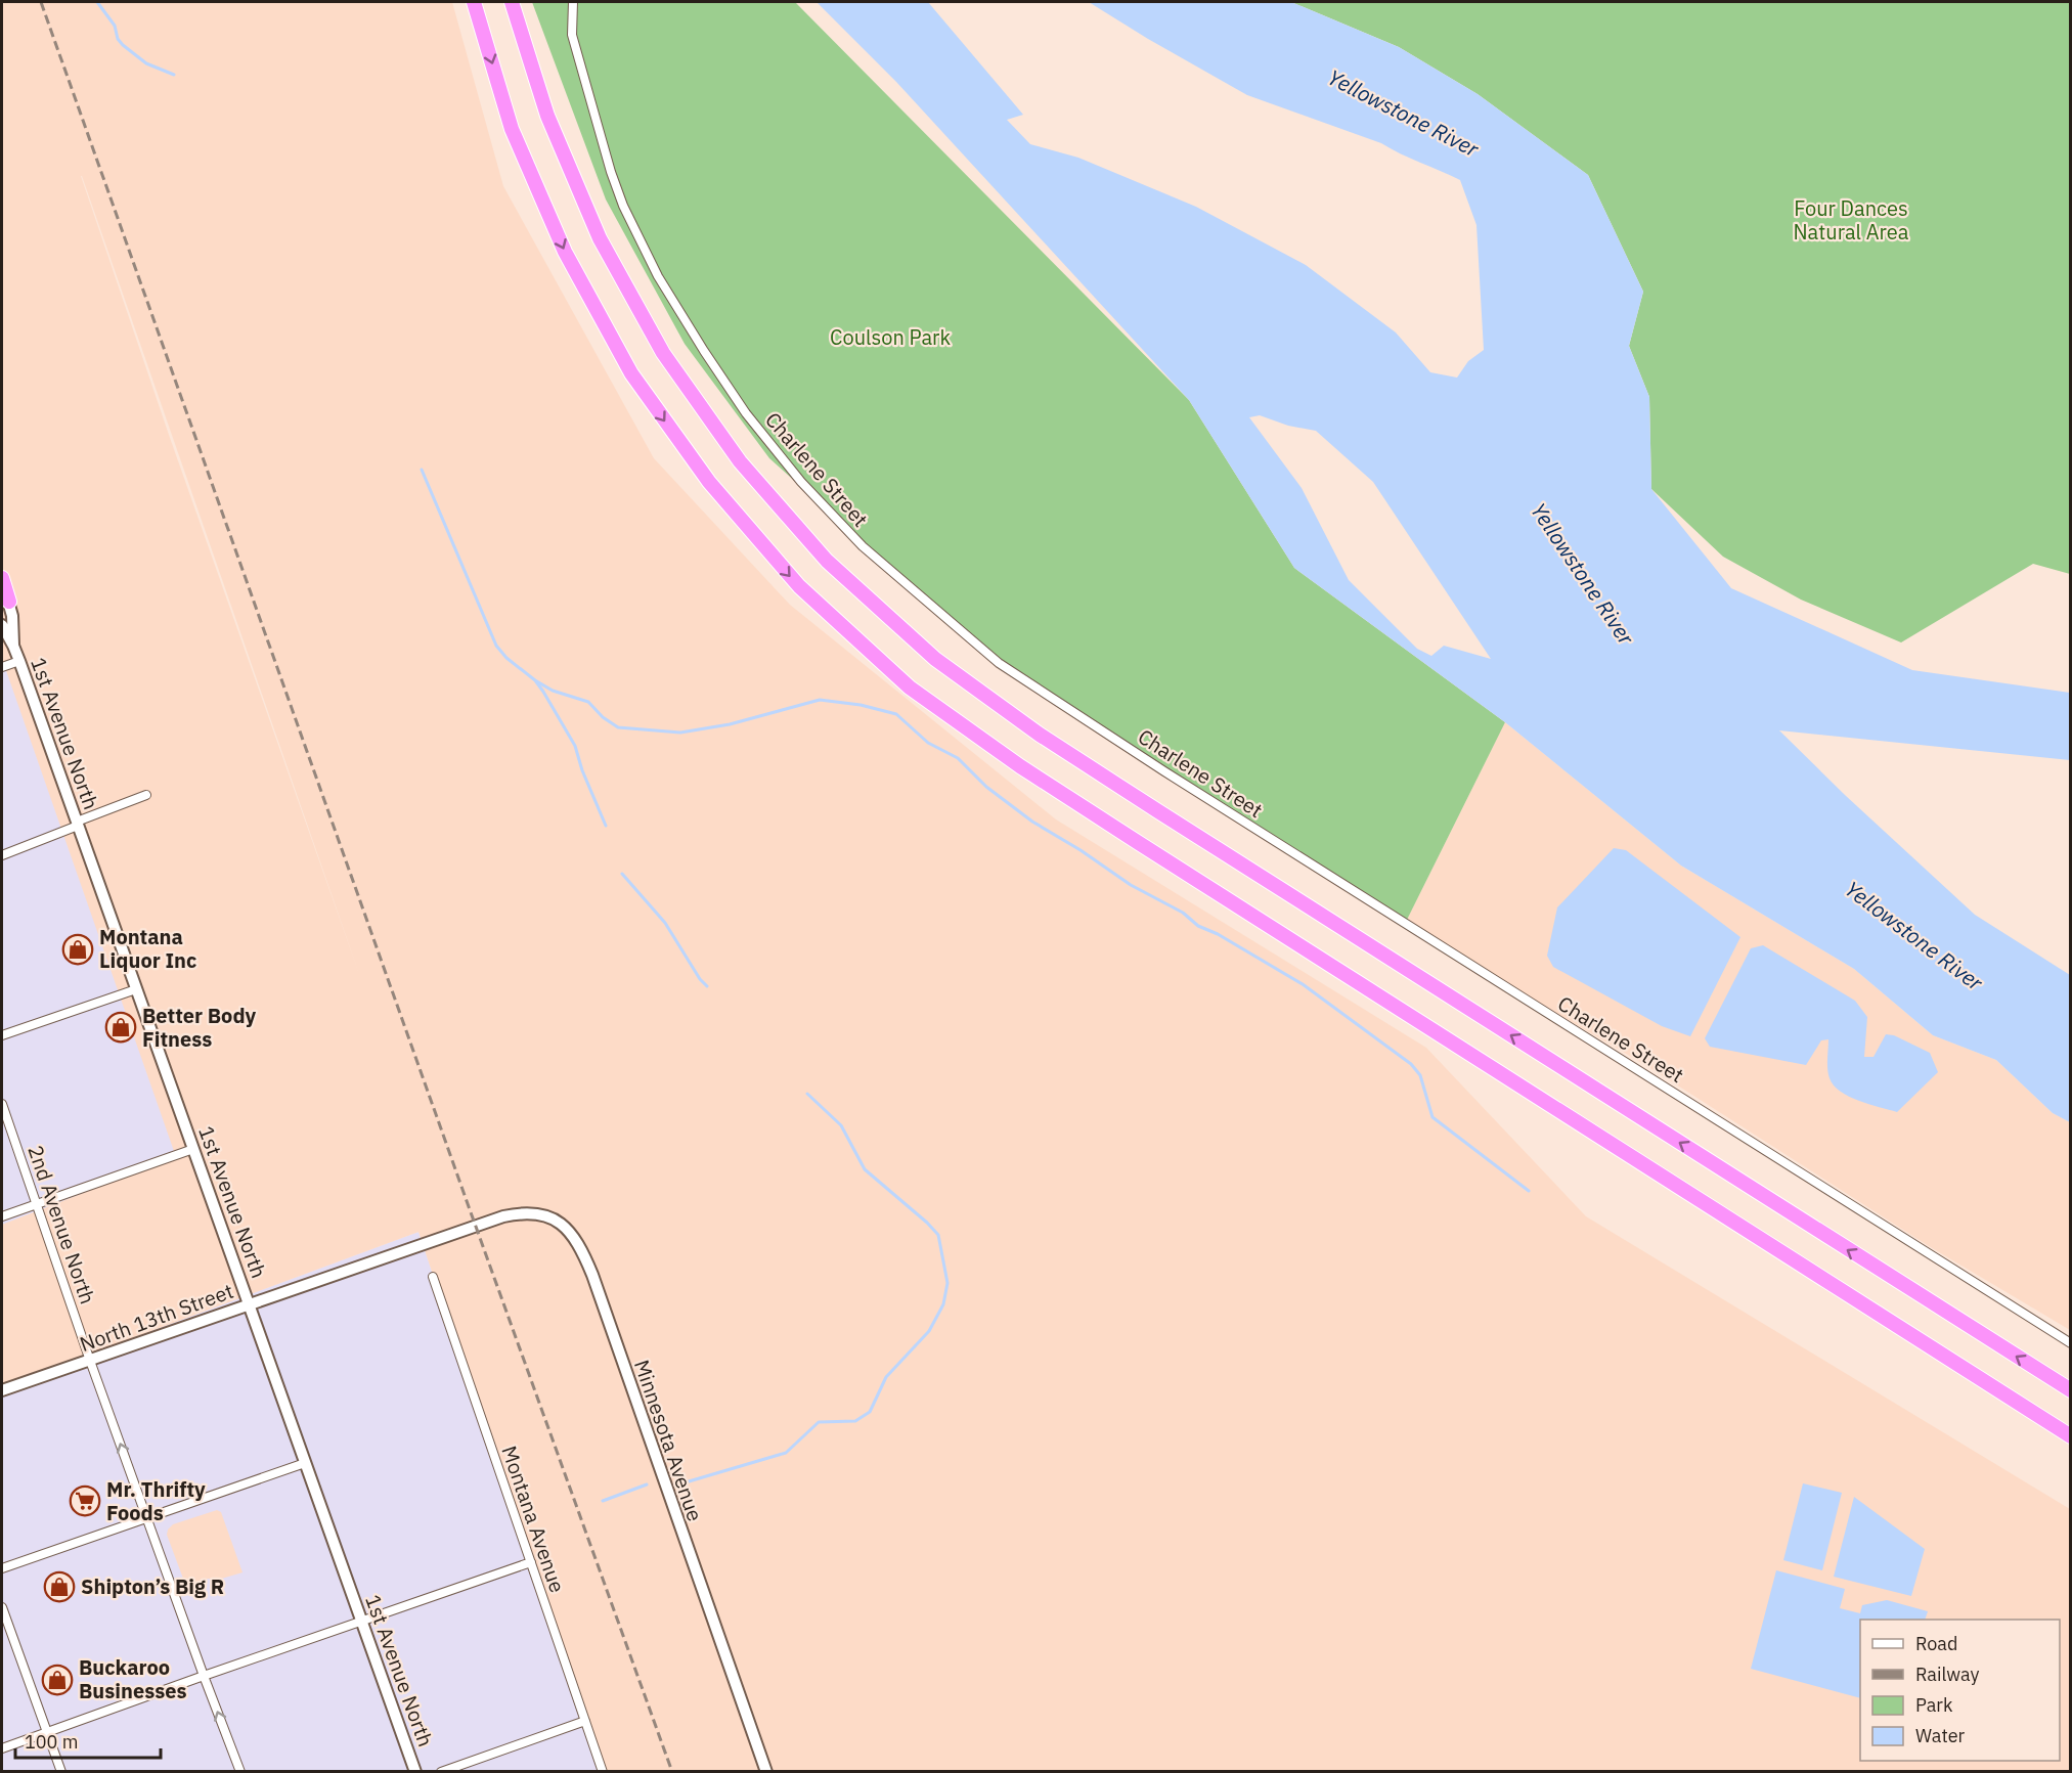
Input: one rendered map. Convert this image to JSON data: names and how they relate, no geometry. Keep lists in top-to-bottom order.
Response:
{
  "streets": {
    "main road": ["1st Avenue North", "North 13th Street", "Minnesota Avenue"],
    "street": ["Charlene Street", "2nd Avenue North", "Montana Avenue"]
  },
  "crossings": [
    ["1st Avenue North", "North 13th Street"],
    ["2nd Avenue North", "North 13th Street"],
    ["North 13th Street", "Minnesota Avenue"]
  ],
  "one_way": ["2nd Avenue North"],
  "water": ["Yellowstone River"],
  "parks": ["Four Dances Natural Area", "Coulson Park"],
  "places": {
    "shop": [
      "Montana Liquor Inc",
      "Better Body Fitness",
      "Shipton’s Big R",
      "Buckaroo Businesses"
    ],
    "supermarket": ["Mr. Thrifty Foods"]
  },
  "legend": [
    "Road",
    "Railway",
    "Park",
    "Water"
  ],
  "scale_bar": "100 m"
}
